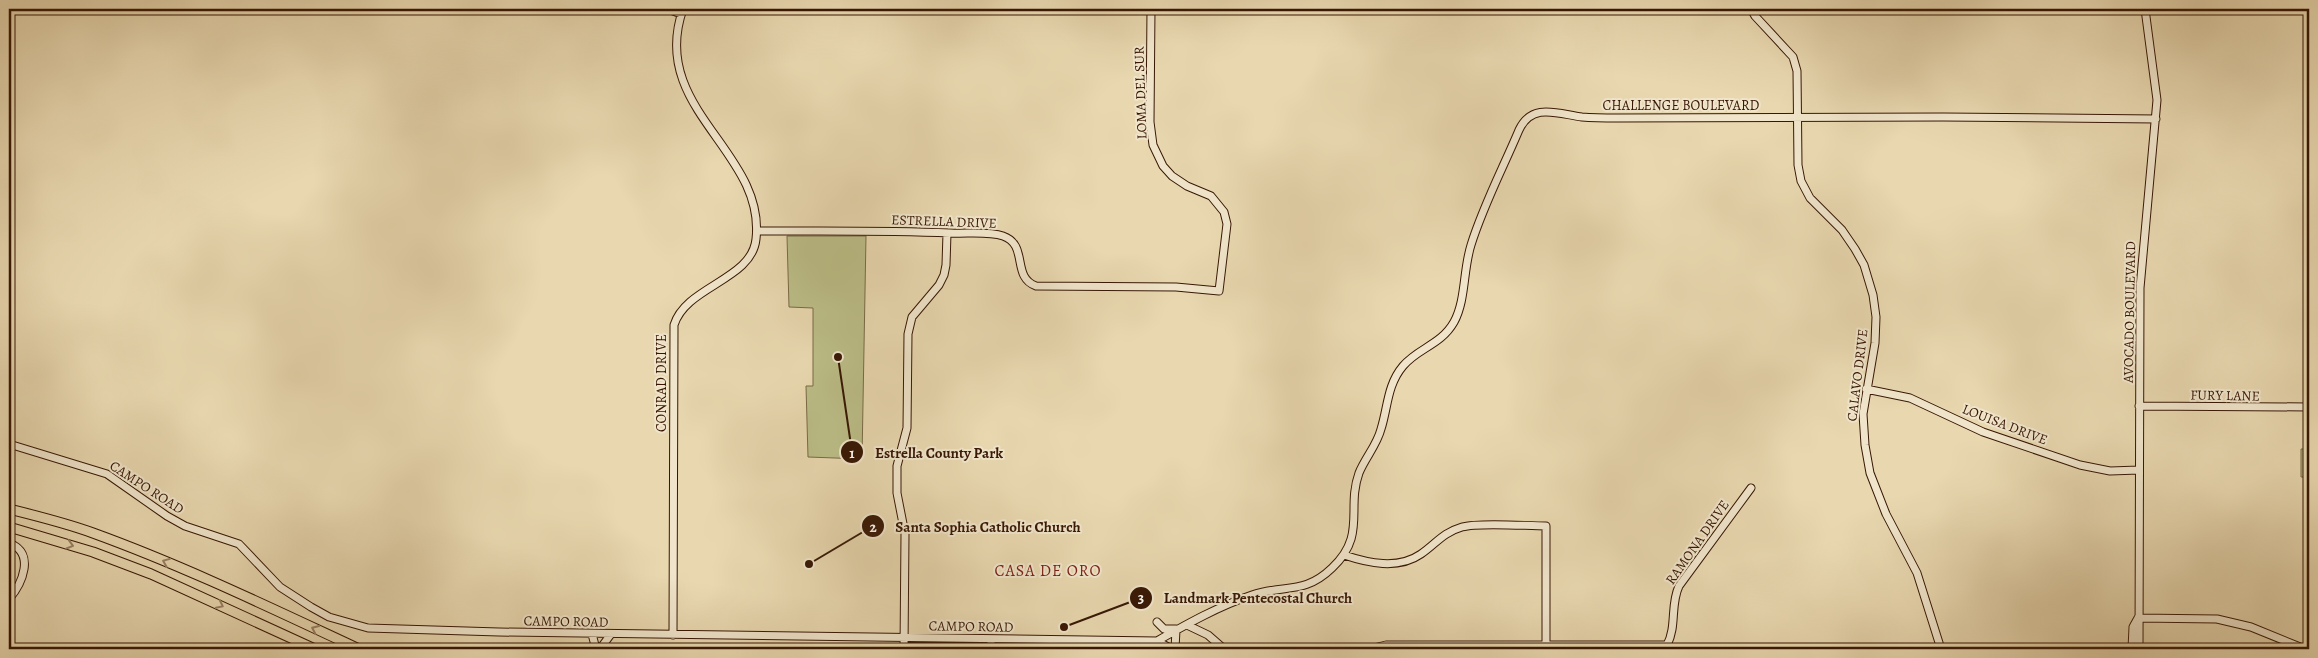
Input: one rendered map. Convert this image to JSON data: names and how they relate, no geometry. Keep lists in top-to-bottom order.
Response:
{
  "streets": {
    "street": [
      "LOMA DEL SUR",
      "CHALLENGE BOULEVARD",
      "ESTRELLA DRIVE",
      "AVOCADO BOULEVARD",
      "CALAVO DRIVE",
      "CONRAD DRIVE",
      "FURY LANE",
      "LOUISA DRIVE",
      "CAMPO ROAD",
      "RAMONA DRIVE"
    ]
  },
  "crossings": [
    ["LOMA DEL SUR", "ESTRELLA DRIVE"],
    ["CHALLENGE BOULEVARD", "AVOCADO BOULEVARD"],
    ["CHALLENGE BOULEVARD", "CALAVO DRIVE"],
    ["ESTRELLA DRIVE", "CONRAD DRIVE"],
    ["AVOCADO BOULEVARD", "FURY LANE"],
    ["AVOCADO BOULEVARD", "LOUISA DRIVE"],
    ["CALAVO DRIVE", "LOUISA DRIVE"],
    ["CONRAD DRIVE", "CAMPO ROAD"]
  ],
  "districts": ["CASA DE ORO"],
  "places": ["Estrella County Park", "Santa Sophia Catholic Church", "Landmark Pentecostal Church"]
}
